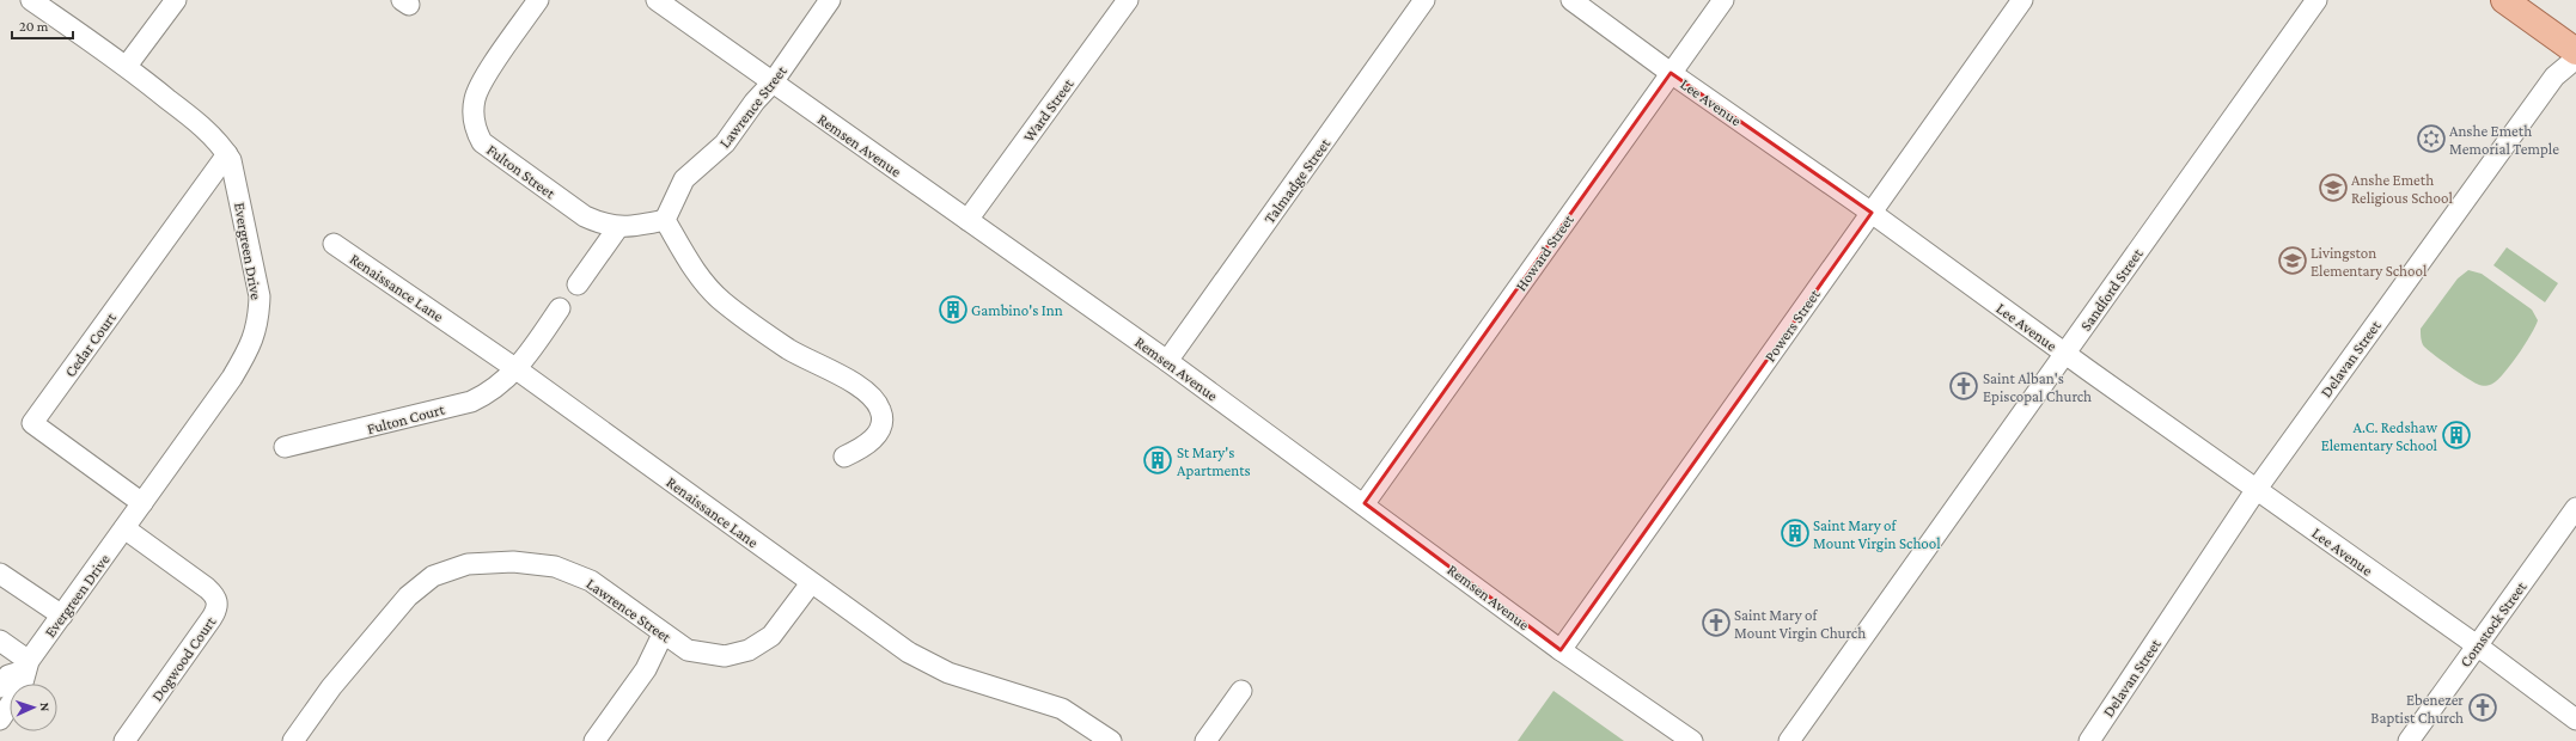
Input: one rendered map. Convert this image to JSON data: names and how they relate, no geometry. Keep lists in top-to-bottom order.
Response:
{
  "streets": {
    "street": [
      "Lee Avenue",
      "Lawrence Street",
      "Ward Street",
      "Remsen Avenue",
      "Fulton Street",
      "Talmadge Street",
      "Evergreen Drive",
      "Howard Street",
      "Renaissance Lane",
      "Sandford Street",
      "Powers Street",
      "Cedar Court",
      "Delavan Street",
      "Fulton Court",
      "Comstock Street",
      "Dogwood Court"
    ]
  },
  "crossings": [
    ["Lee Avenue", "Howard Street"],
    ["Lee Avenue", "Sandford Street"],
    ["Lee Avenue", "Powers Street"],
    ["Lee Avenue", "Delavan Street"],
    ["Lee Avenue", "Comstock Street"],
    ["Lawrence Street", "Remsen Avenue"],
    ["Lawrence Street", "Renaissance Lane"],
    ["Ward Street", "Remsen Avenue"],
    ["Remsen Avenue", "Talmadge Street"],
    ["Remsen Avenue", "Howard Street"],
    ["Remsen Avenue", "Powers Street"],
    ["Evergreen Drive", "Cedar Court"],
    ["Evergreen Drive", "Dogwood Court"],
    ["Renaissance Lane", "Fulton Court"]
  ],
  "places": {
    "synagogue": ["Anshe Emeth Memorial Temple"],
    "school or university": ["Anshe Emeth Religious School", "Livingston Elementary School"],
    "building": [
      "Gambino's Inn",
      "A.C. Redshaw Elementary School",
      "St Mary's Apartments",
      "Saint Mary of Mount Virgin School"
    ],
    "church": ["Saint Alban's Episcopal Church", "Saint Mary of Mount Virgin Church", "Ebenezer Baptist Church"]
  },
  "scale_bar": "20 m",
  "north": "right"
}
